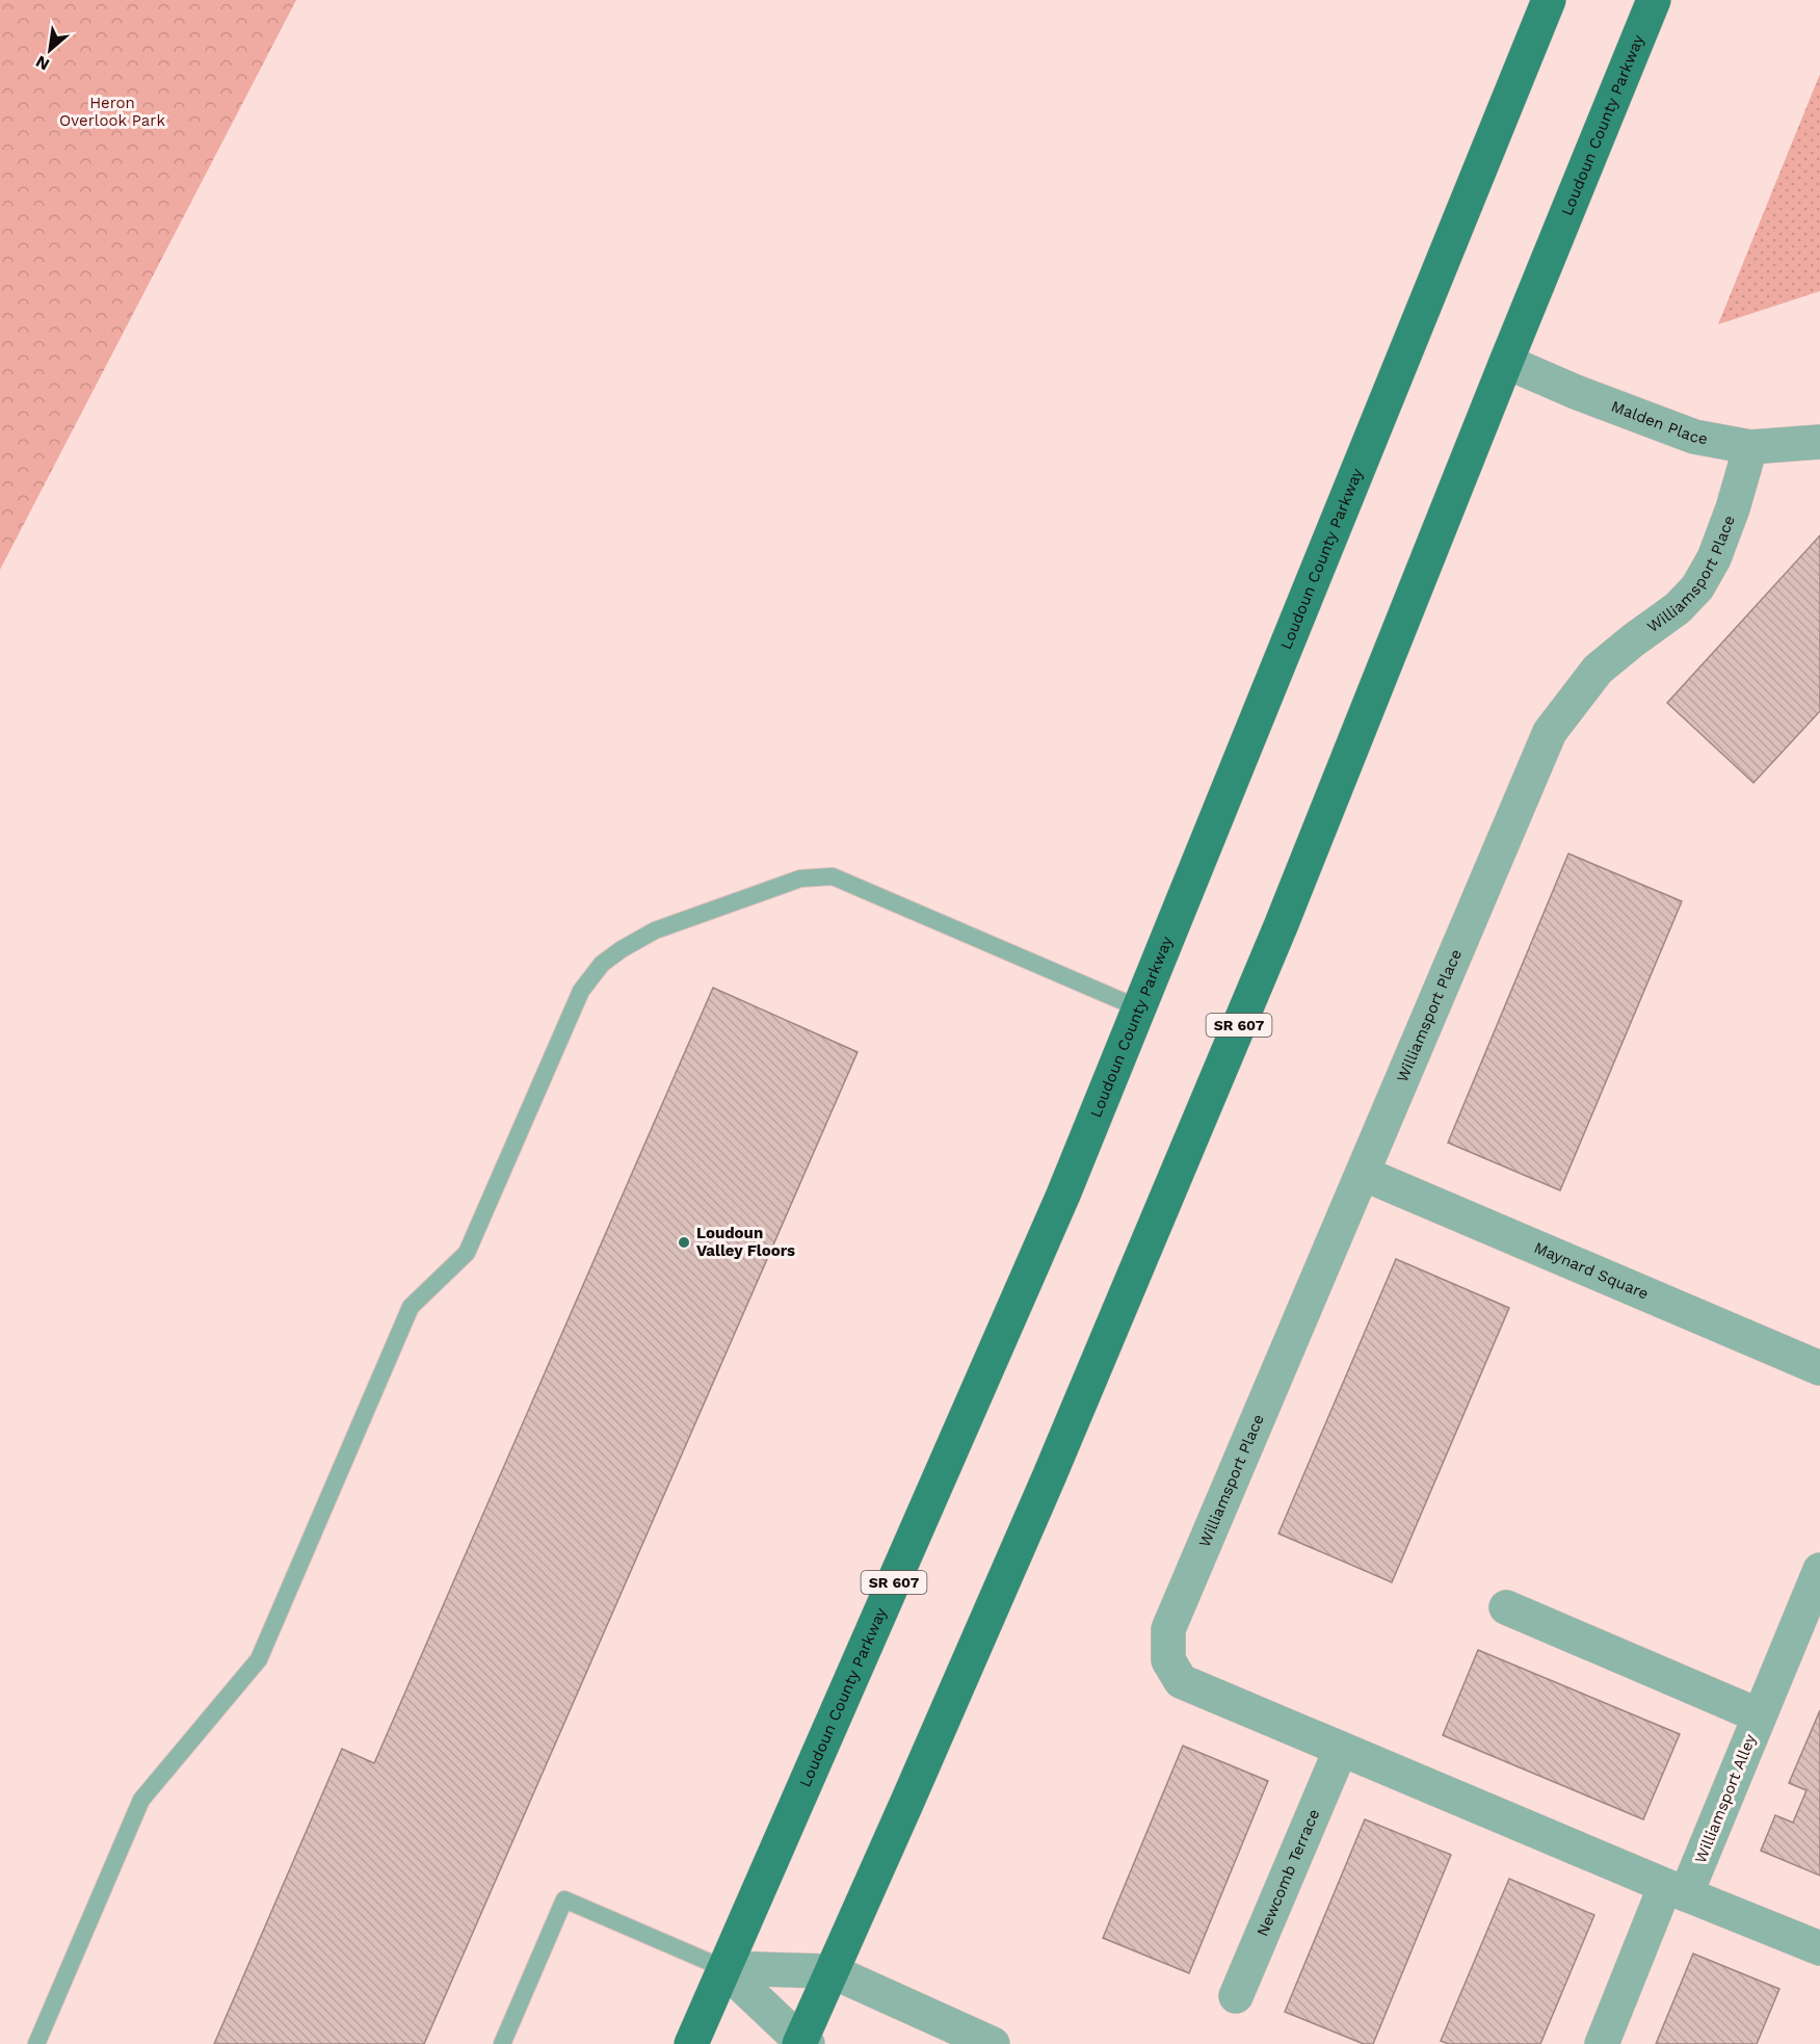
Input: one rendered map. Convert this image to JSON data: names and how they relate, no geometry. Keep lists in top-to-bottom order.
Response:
{
  "streets": {
    "main road": ["Loudoun County Parkway", "SR 607"],
    "street": [
      "Malden Place",
      "Williamsport Place",
      "Maynard Square",
      "Williamsport Alley",
      "Newcomb Terrace"
    ]
  },
  "crossings": [
    ["Loudoun County Parkway", "Malden Place"],
    ["Malden Place", "Williamsport Place"],
    ["Williamsport Place", "Maynard Square"],
    ["Williamsport Place", "Newcomb Terrace"]
  ],
  "parks": ["Heron Overlook Park"],
  "places": ["Loudoun Valley Floors"],
  "north": "bottom left"
}
